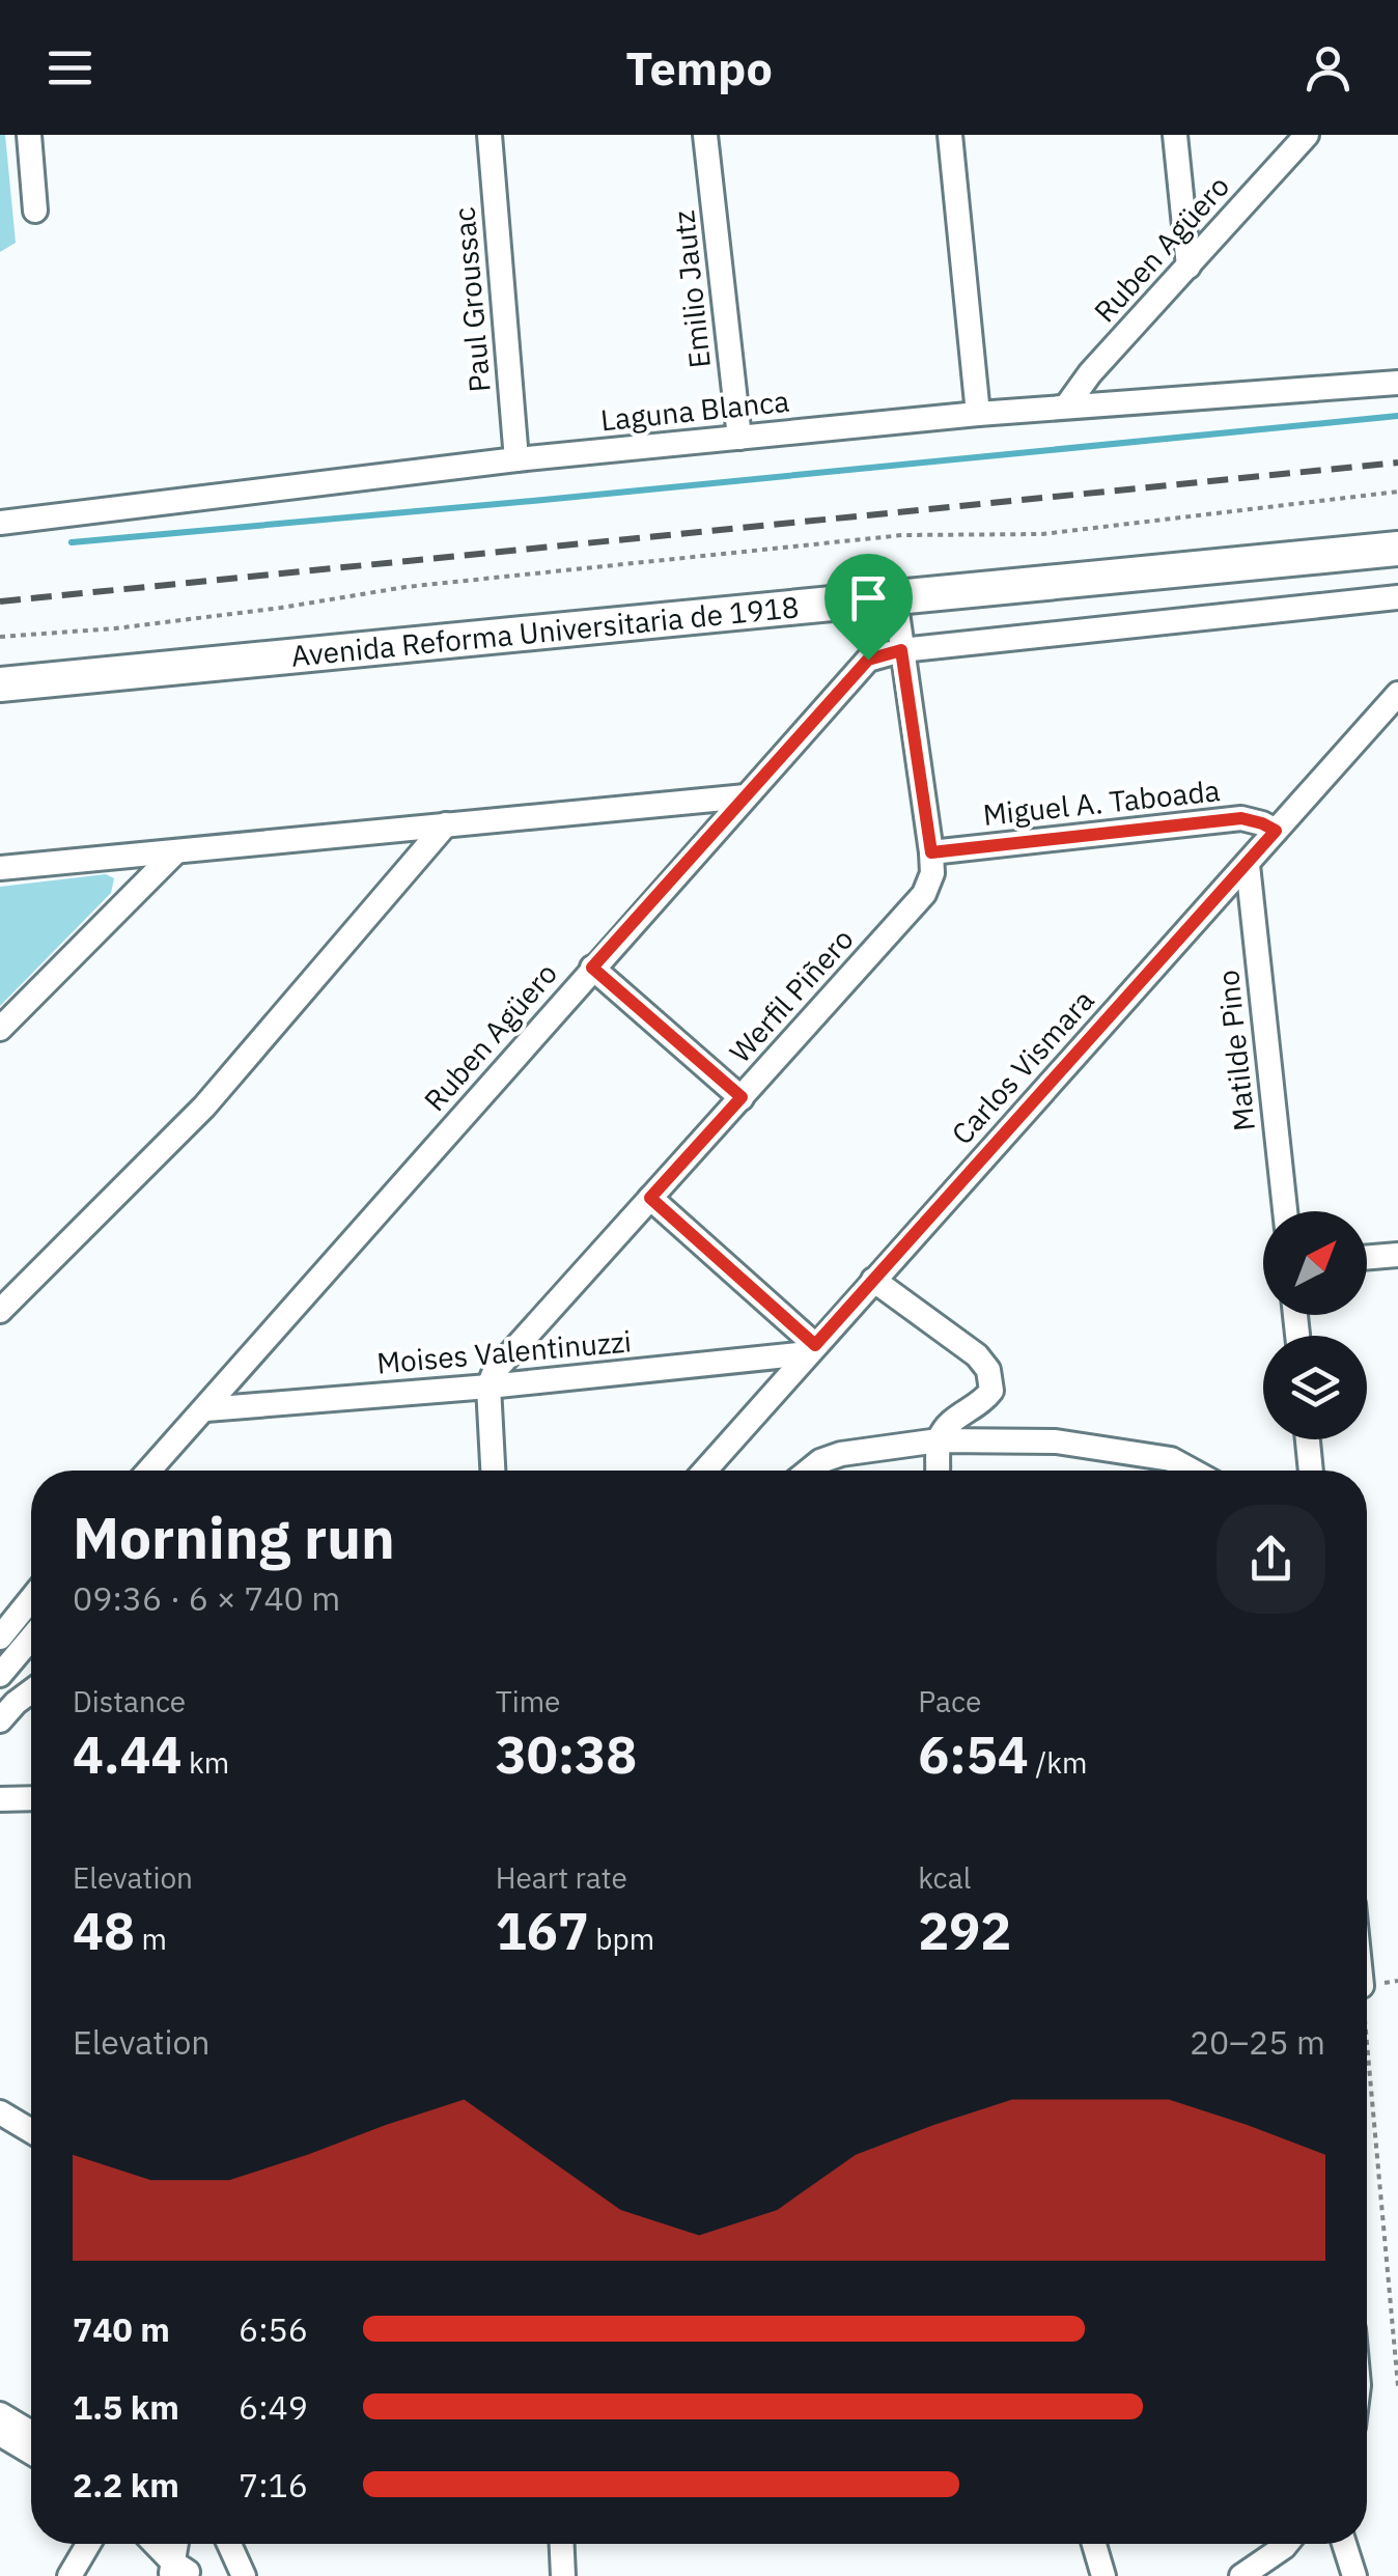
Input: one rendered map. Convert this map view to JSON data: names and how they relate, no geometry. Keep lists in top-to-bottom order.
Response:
{
  "streets": {
    "main road": ["Avenida Reforma Universitaria de 1918"],
    "street": [
      "Ruben Agüero",
      "Emilio Jautz",
      "Paul Groussac",
      "Laguna Blanca",
      "Miguel A. Taboada",
      "Werfil Piñero",
      "Matilde Pino",
      "Carlos Vismara",
      "Moises Valentinuzzi"
    ]
  },
  "crossings": [
    ["Ruben Agüero", "Laguna Blanca"],
    ["Ruben Agüero", "Werfil Piñero"],
    ["Ruben Agüero", "Moises Valentinuzzi"],
    ["Emilio Jautz", "Laguna Blanca"],
    ["Paul Groussac", "Laguna Blanca"],
    ["Avenida Reforma Universitaria de 1918", "Werfil Piñero"],
    ["Miguel A. Taboada", "Werfil Piñero"],
    ["Miguel A. Taboada", "Carlos Vismara"],
    ["Werfil Piñero", "Moises Valentinuzzi"],
    ["Matilde Pino", "Carlos Vismara"],
    ["Carlos Vismara", "Moises Valentinuzzi"]
  ],
  "north": "top right",
  "page": {
    "header": "Tempo",
    "heading": ["Morning run", "09:36 · 6 × 740 m"],
    "stats": [
      ["Distance", "4.44 km"],
      ["Time", "30:38"],
      ["Pace", "6:54 /km"],
      ["Elevation", "48 m"],
      ["Heart rate", "167 bpm"],
      ["kcal", "292"]
    ],
    "chart": ["Elevation", "20–25 m"],
    "list": [
      {
        "name": "740 m",
        "note": "6:56"
      },
      {
        "name": "1.5 km",
        "note": "6:49"
      },
      {
        "name": "2.2 km",
        "note": "7:16"
      }
    ]
  }
}
